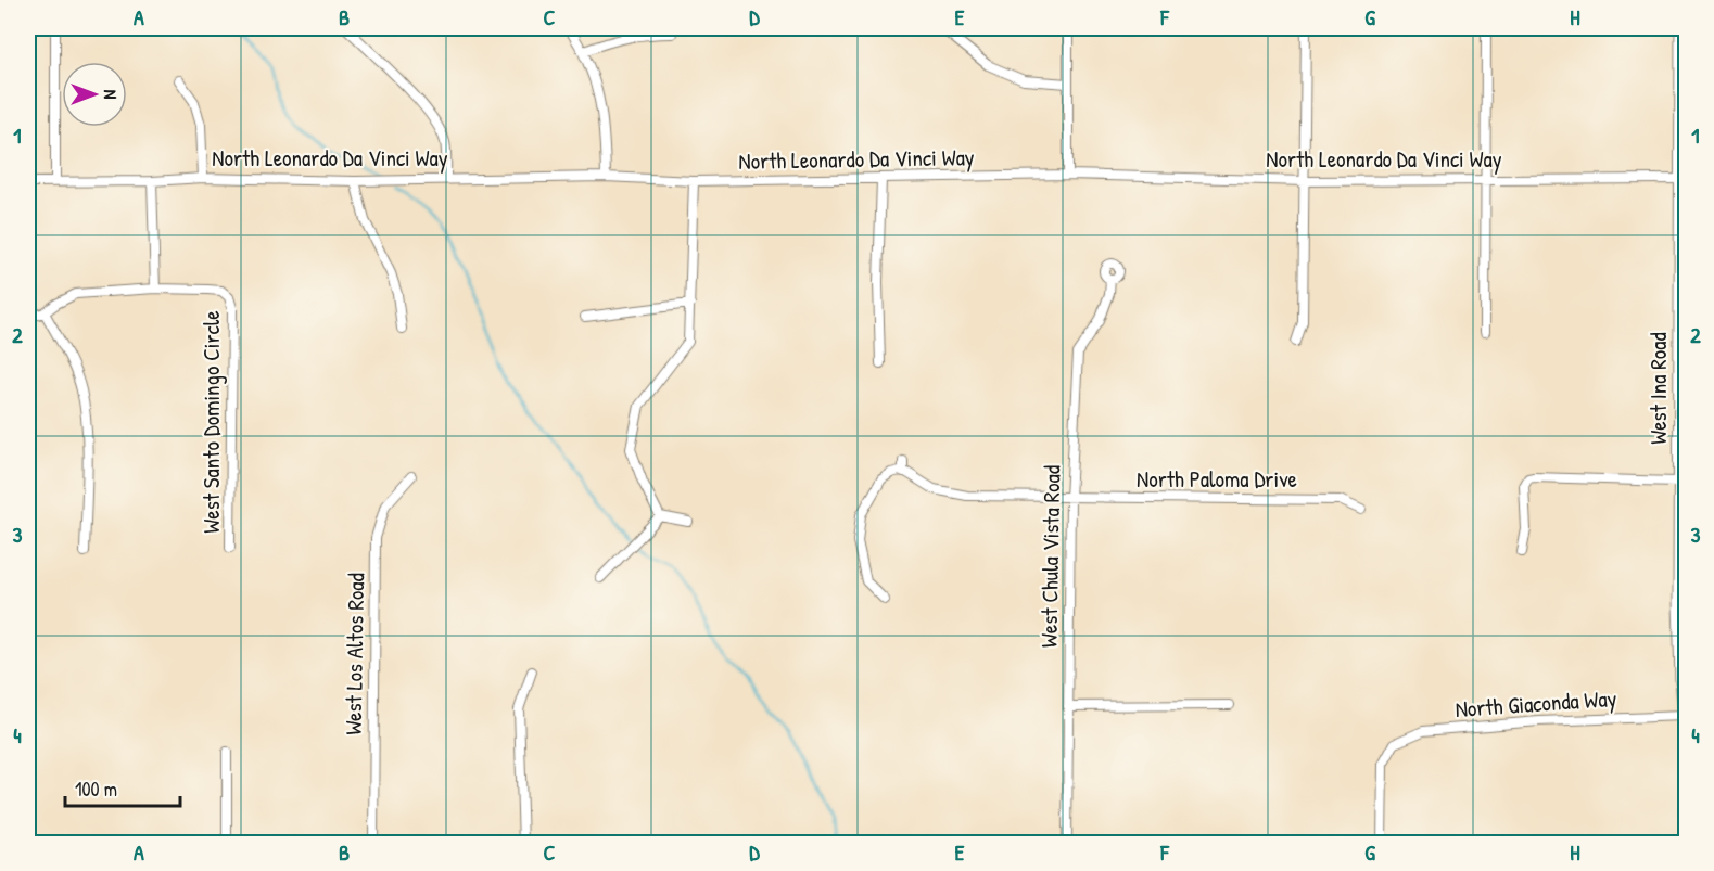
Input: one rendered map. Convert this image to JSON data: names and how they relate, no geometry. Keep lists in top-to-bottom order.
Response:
{
  "streets": {
    "main road": ["West Ina Road"],
    "street": [
      "North Leonardo Da Vinci Way",
      "West Santo Domingo Circle",
      "North Paloma Drive",
      "West Chula Vista Road",
      "West Los Altos Road",
      "North Giaconda Way"
    ]
  },
  "crossings": [
    ["North Leonardo Da Vinci Way", "West Ina Road"],
    ["West Ina Road", "North Giaconda Way"],
    ["North Paloma Drive", "West Chula Vista Road"]
  ],
  "scale_bar": "100 m",
  "north": "right",
  "grid": {
    "columns": [
      "A",
      "B",
      "C",
      "D",
      "E",
      "F",
      "G",
      "H"
    ],
    "rows": [
      "1",
      "2",
      "3",
      "4"
    ]
  }
}
